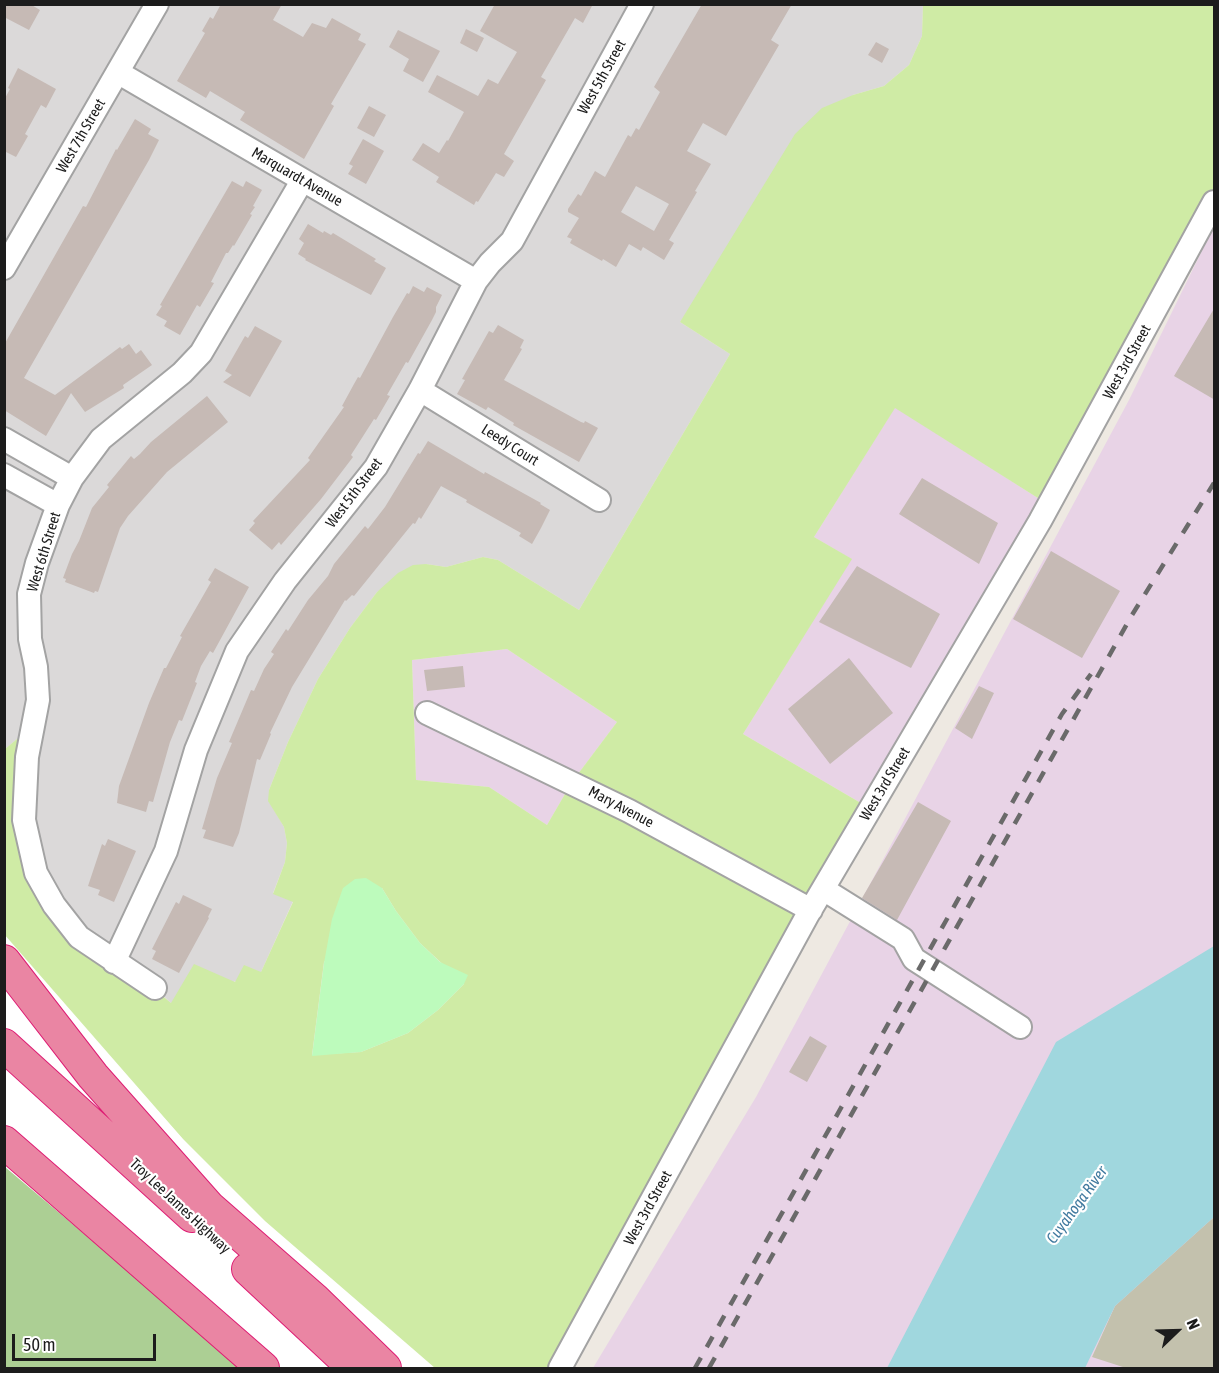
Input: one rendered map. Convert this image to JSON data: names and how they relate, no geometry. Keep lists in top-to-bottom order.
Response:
{
  "streets": {
    "highway": ["Troy Lee James Highway"],
    "street": [
      "West 5th Street",
      "West 7th Street",
      "Marquardt Avenue",
      "West 3rd Street",
      "Leedy Court",
      "West 6th Street",
      "Mary Avenue"
    ]
  },
  "crossings": [
    ["West 5th Street", "Marquardt Avenue"],
    ["West 5th Street", "Leedy Court"],
    ["West 5th Street", "West 6th Street"],
    ["West 7th Street", "Marquardt Avenue"],
    ["Marquardt Avenue", "West 6th Street"],
    ["West 3rd Street", "Mary Avenue"]
  ],
  "water": ["Cuyahoga River"],
  "scale_bar": "50 m",
  "north": "top right"
}
